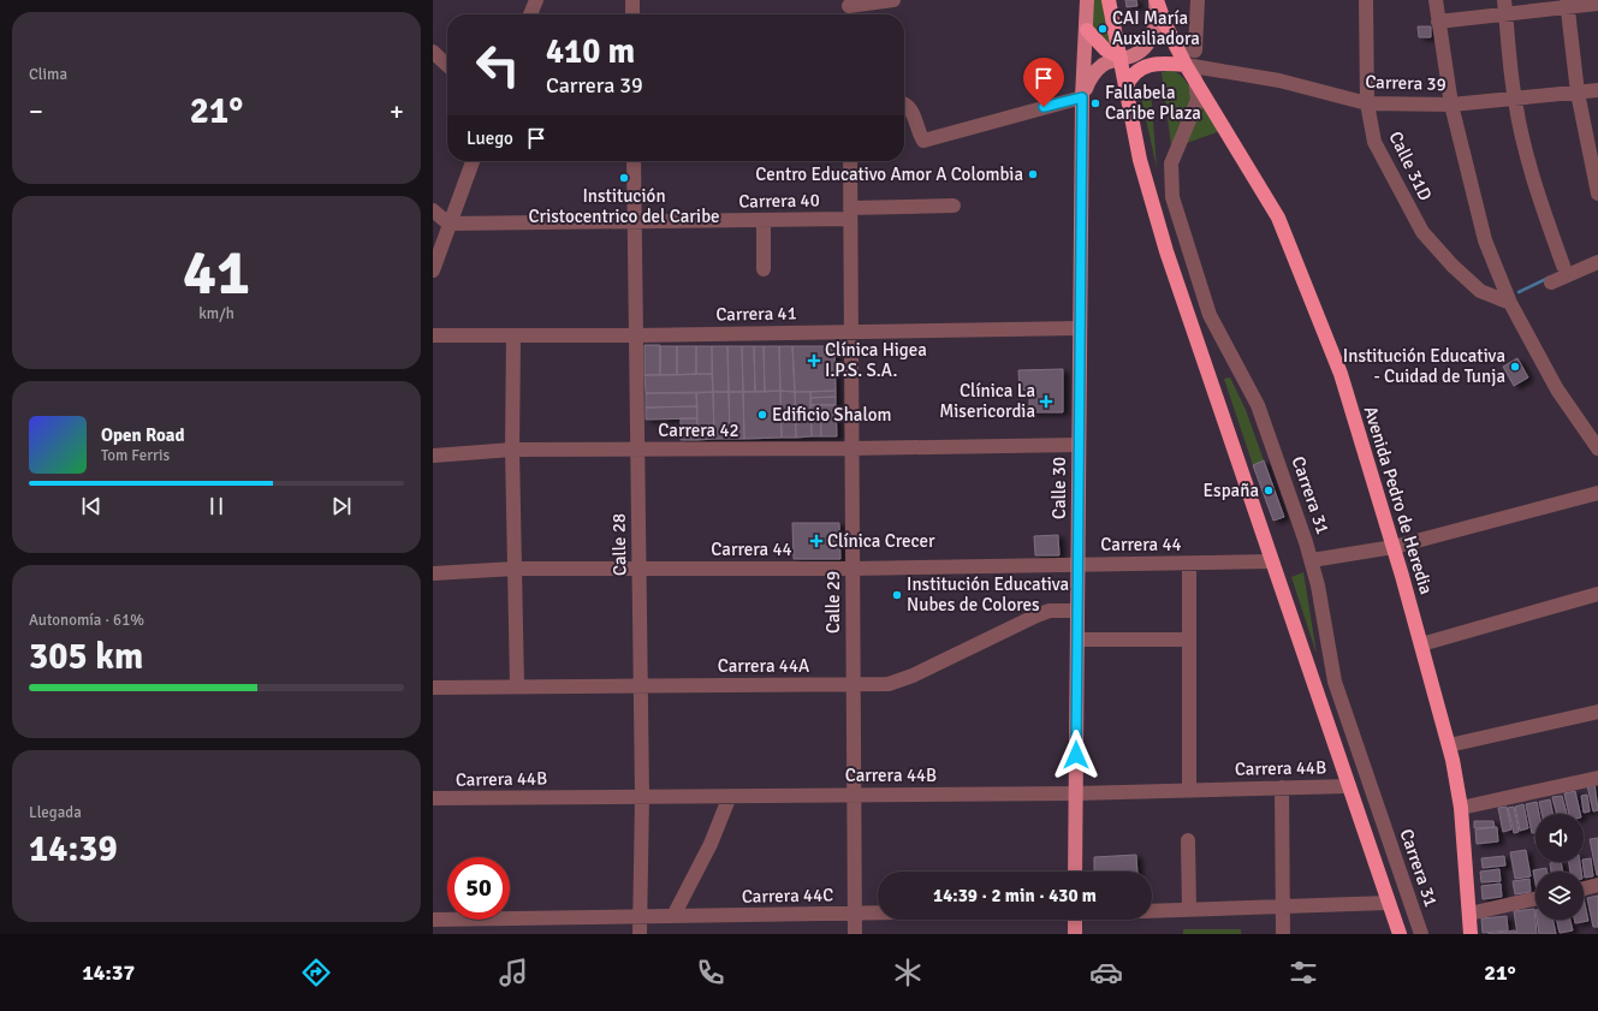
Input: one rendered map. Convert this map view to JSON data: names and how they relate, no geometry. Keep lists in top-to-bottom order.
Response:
{
  "streets": {
    "highway": ["Avenida Pedro de Heredia"],
    "main road": ["Calle 30"],
    "street": [
      "Carrera 39",
      "Calle 31D",
      "Carrera 40",
      "Carrera 41",
      "Carrera 42",
      "Carrera 31",
      "Calle 28",
      "Carrera 44",
      "Calle 29",
      "Carrera 44A",
      "Carrera 44B",
      "Carrera 44C"
    ]
  },
  "crossings": [
    ["Carrera 39", "Calle 31D"],
    ["Carrera 39", "Avenida Pedro de Heredia"],
    ["Carrera 40", "Calle 28"],
    ["Carrera 40", "Calle 29"],
    ["Carrera 41", "Calle 30"],
    ["Carrera 41", "Calle 28"],
    ["Carrera 41", "Calle 29"],
    ["Carrera 42", "Calle 30"],
    ["Carrera 42", "Calle 28"],
    ["Carrera 42", "Calle 29"],
    ["Calle 30", "Avenida Pedro de Heredia"],
    ["Calle 30", "Carrera 44"],
    ["Calle 30", "Carrera 44A"],
    ["Calle 30", "Carrera 44B"],
    ["Carrera 31", "Avenida Pedro de Heredia"],
    ["Calle 28", "Carrera 44"],
    ["Calle 28", "Carrera 44A"],
    ["Calle 28", "Carrera 44B"],
    ["Calle 28", "Carrera 44C"],
    ["Carrera 44", "Calle 29"],
    ["Calle 29", "Carrera 44A"],
    ["Calle 29", "Carrera 44B"],
    ["Calle 29", "Carrera 44C"]
  ],
  "places": {
    "other": [
      "CAI María Auxiliadora",
      "Fallabela Caribe Plaza",
      "Centro Educativo Amor A Colombia",
      "Institución Cristocentrico del Caribe",
      "Institución Educativa - Cuidad de Tunja",
      "Edificio Shalom",
      "España",
      "Institución Educativa Nubes de Colores"
    ],
    "health": ["Clínica Higea I.P.S. S.A.", "Clínica La Misericordia", "Clínica Crecer"]
  },
  "page": {
    "tile": [
      "Clima",
      ["41", "km/h"],
      ["Autonomía · 61%", "305 km"],
      ["Llegada", "14:39"]
    ],
    "turn": ["410 m", "Carrera 39"],
    "heat": ["−", "21°", "+"],
    "then": "Luego",
    "song": ["Open Road", "Tom Ferris"],
    "limit": "50",
    "trip": "14:39 · 2 min · 430 m",
    "tabs": ["14:37", "21°"]
  }
}
